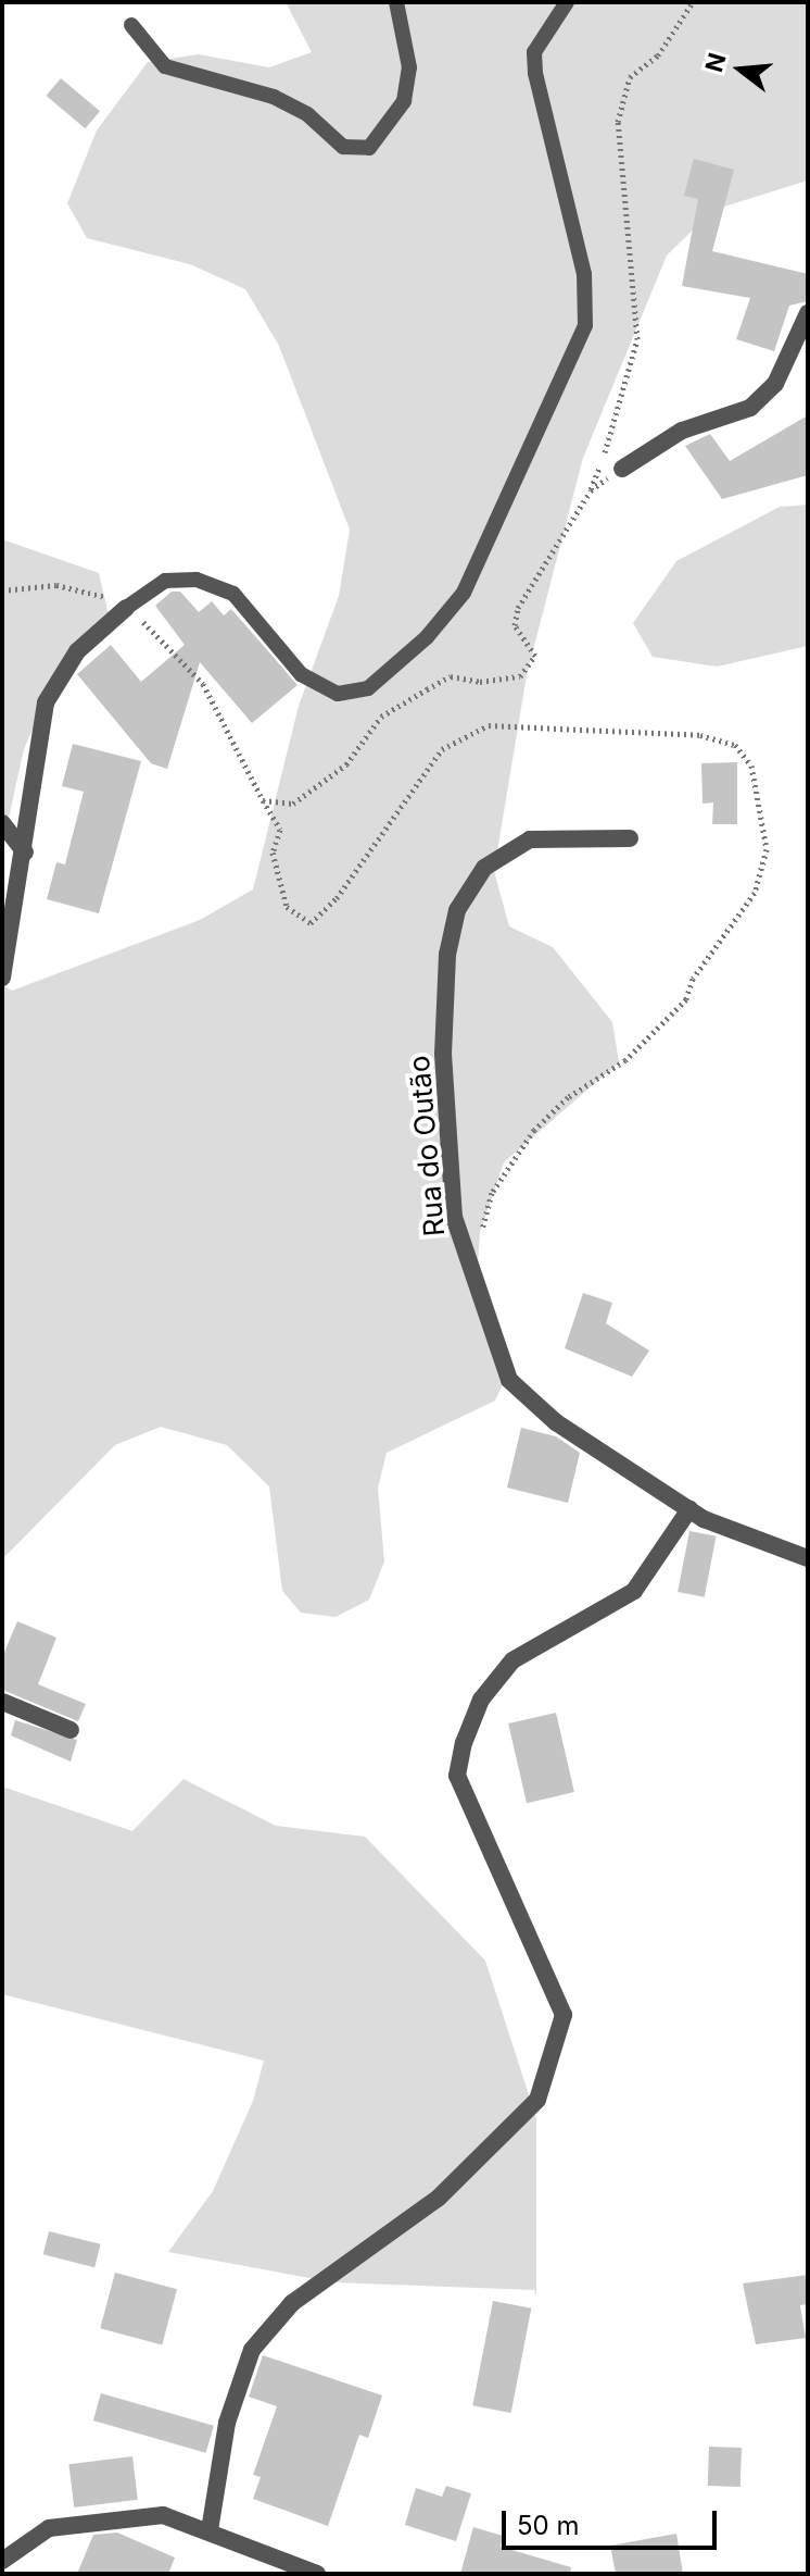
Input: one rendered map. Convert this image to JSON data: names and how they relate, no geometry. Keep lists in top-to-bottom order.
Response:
{
  "streets": {
    "street": ["Rua do Outão"]
  },
  "scale_bar": "50 m",
  "north": "left"
}
